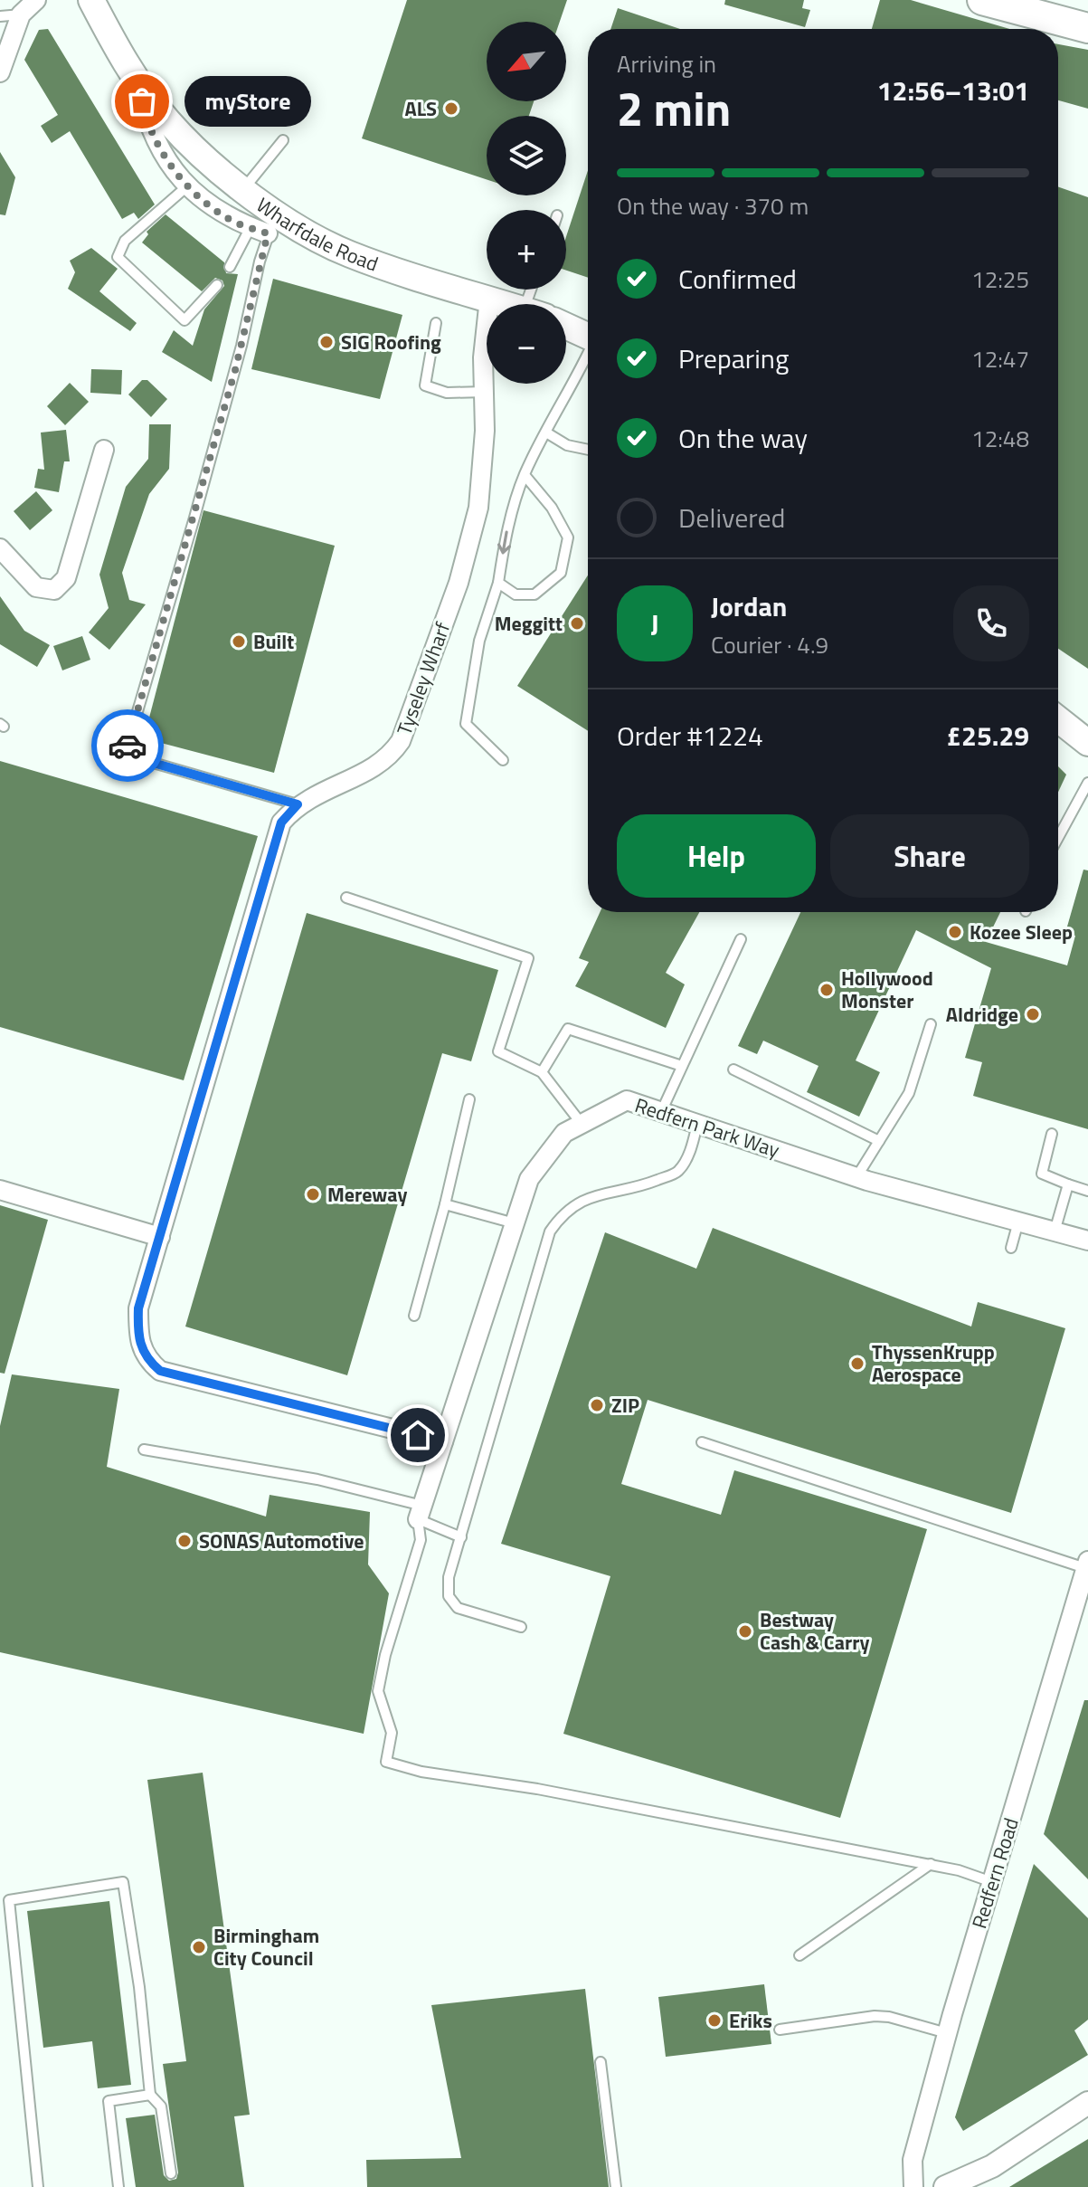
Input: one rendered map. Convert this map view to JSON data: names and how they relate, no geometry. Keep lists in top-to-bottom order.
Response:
{
  "streets": {
    "main road": ["Wharfdale Road"],
    "street": ["Tyseley Wharf", "Redfern Park Way", "Redfern Road"]
  },
  "crossings": [
    ["Wharfdale Road", "Tyseley Wharf"]
  ],
  "places": [
    "myStore",
    "ALS",
    "SIG Roofing",
    "Meggitt",
    "Built",
    "Kozee Sleep",
    "Hollywood Monster",
    "Aldridge",
    "Mereway",
    "ThyssenKrupp Aerospace",
    "ZIP",
    "SONAS Automotive",
    "Bestway Cash & Carry",
    "Birmingham City Council",
    "Eriks"
  ],
  "north": "bottom left",
  "page": {
    "map_buttons": ["+", "−"],
    "heading": ["2 min", "Arriving in", "12:56–13:01"],
    "panel": [
      "Jordan",
      "Courier · 4.9",
      "Order #1224",
      "£25.29"
    ],
    "bubble": "myStore",
    "bar": "On the way · 370 m",
    "list": [
      ["Confirmed", "12:25"],
      ["Preparing", "12:47"],
      ["On the way", "12:48"],
      "Delivered"
    ],
    "round": "J",
    "buttons": ["Help", "Share"]
  }
}
